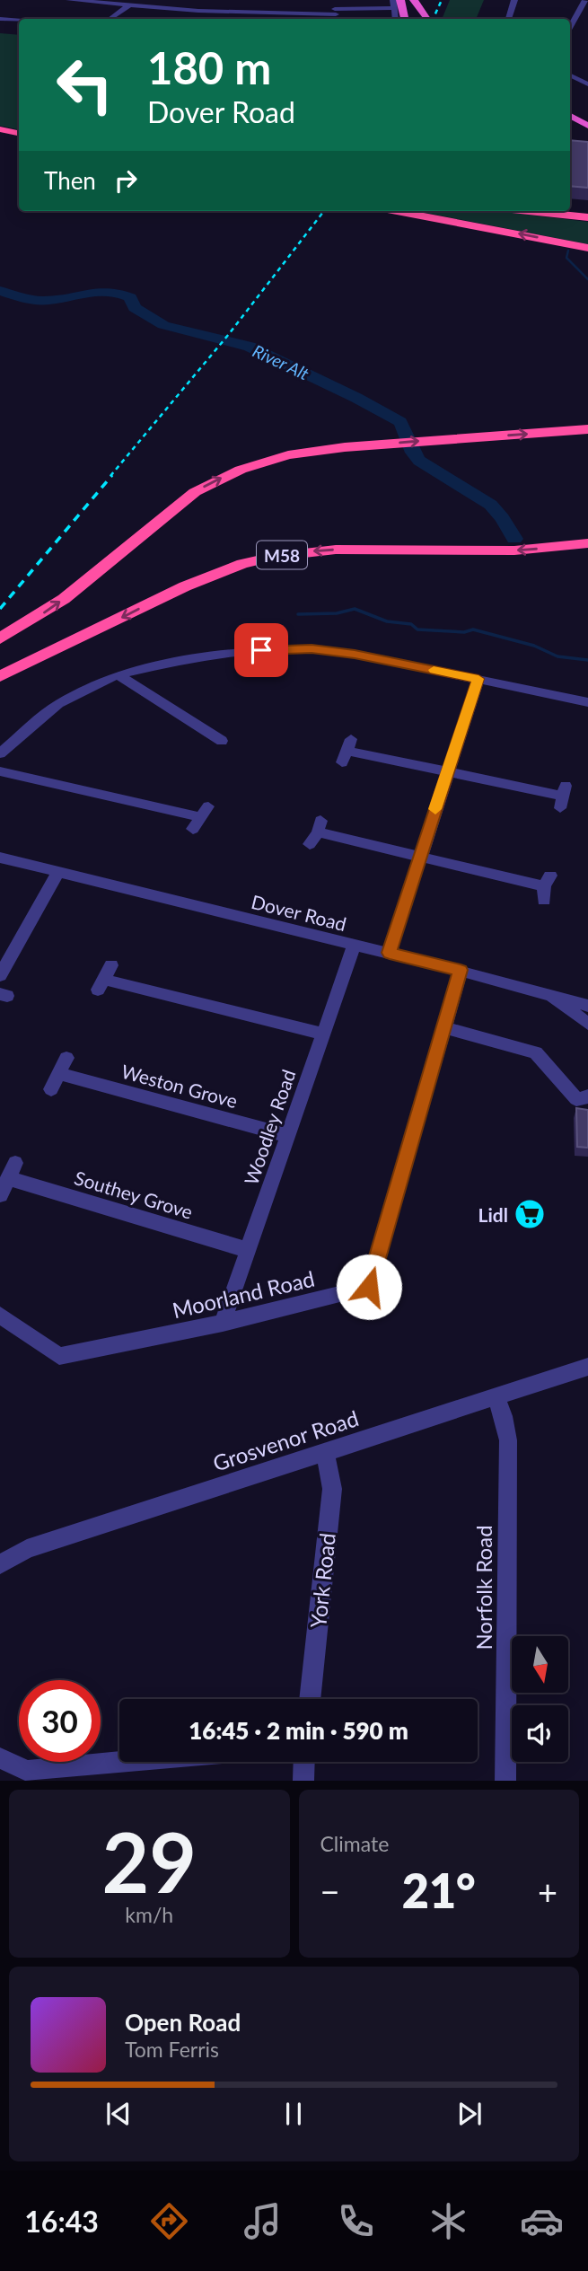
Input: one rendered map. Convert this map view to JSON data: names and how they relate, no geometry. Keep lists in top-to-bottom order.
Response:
{
  "streets": {
    "highway": ["M58"],
    "street": [
      "Dover Road",
      "Weston Grove",
      "Woodley Road",
      "Southey Grove",
      "Moorland Road",
      "Grosvenor Road",
      "York Road",
      "Norfolk Road"
    ]
  },
  "crossings": [
    ["Dover Road", "Woodley Road"],
    ["Dover Road", "Moorland Road"],
    ["Weston Grove", "Woodley Road"],
    ["Woodley Road", "Southey Grove"],
    ["Woodley Road", "Moorland Road"],
    ["Grosvenor Road", "York Road"],
    ["Grosvenor Road", "Norfolk Road"]
  ],
  "water": ["River Alt"],
  "places": {
    "supermarket": ["Lidl"]
  },
  "north": "bottom",
  "page": {
    "turn": ["180 m", "Dover Road"],
    "then": "Then",
    "limit": "30",
    "trip": "16:45 · 2 min · 590 m",
    "tile": [
      ["29", "km/h"],
      "Climate"
    ],
    "heat": ["−", "21°", "+"],
    "song": ["Open Road", "Tom Ferris"],
    "tabs": "16:43"
  }
}
